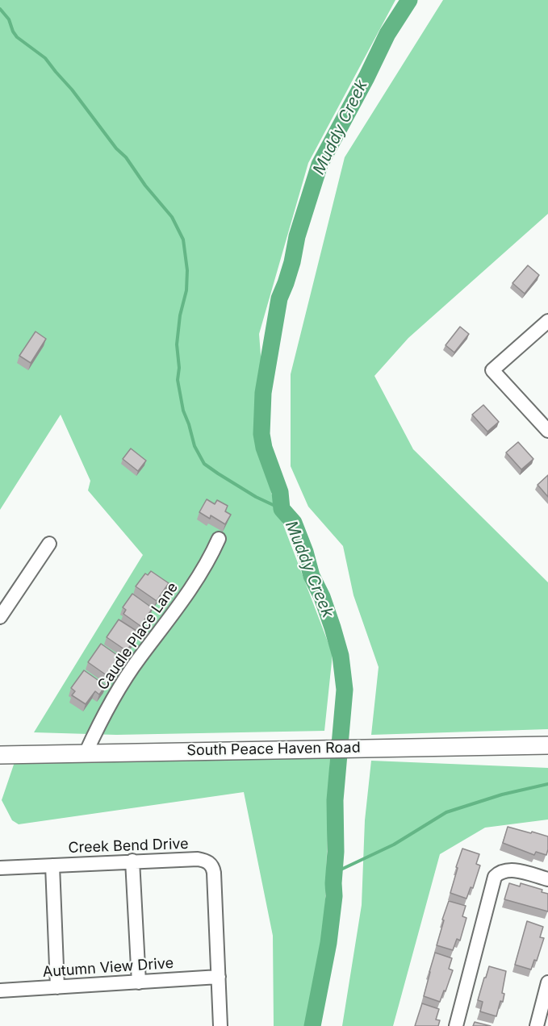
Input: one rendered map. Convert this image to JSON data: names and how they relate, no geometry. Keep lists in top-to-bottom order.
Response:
{
  "streets": {
    "main road": ["South Peace Haven Road"],
    "street": ["Caudle Place Lane", "Creek Bend Drive", "Autumn View Drive"]
  },
  "crossings": [
    ["Caudle Place Lane", "South Peace Haven Road"],
    ["Creek Bend Drive", "Autumn View Drive"]
  ],
  "water": ["Muddy Creek"]
}
